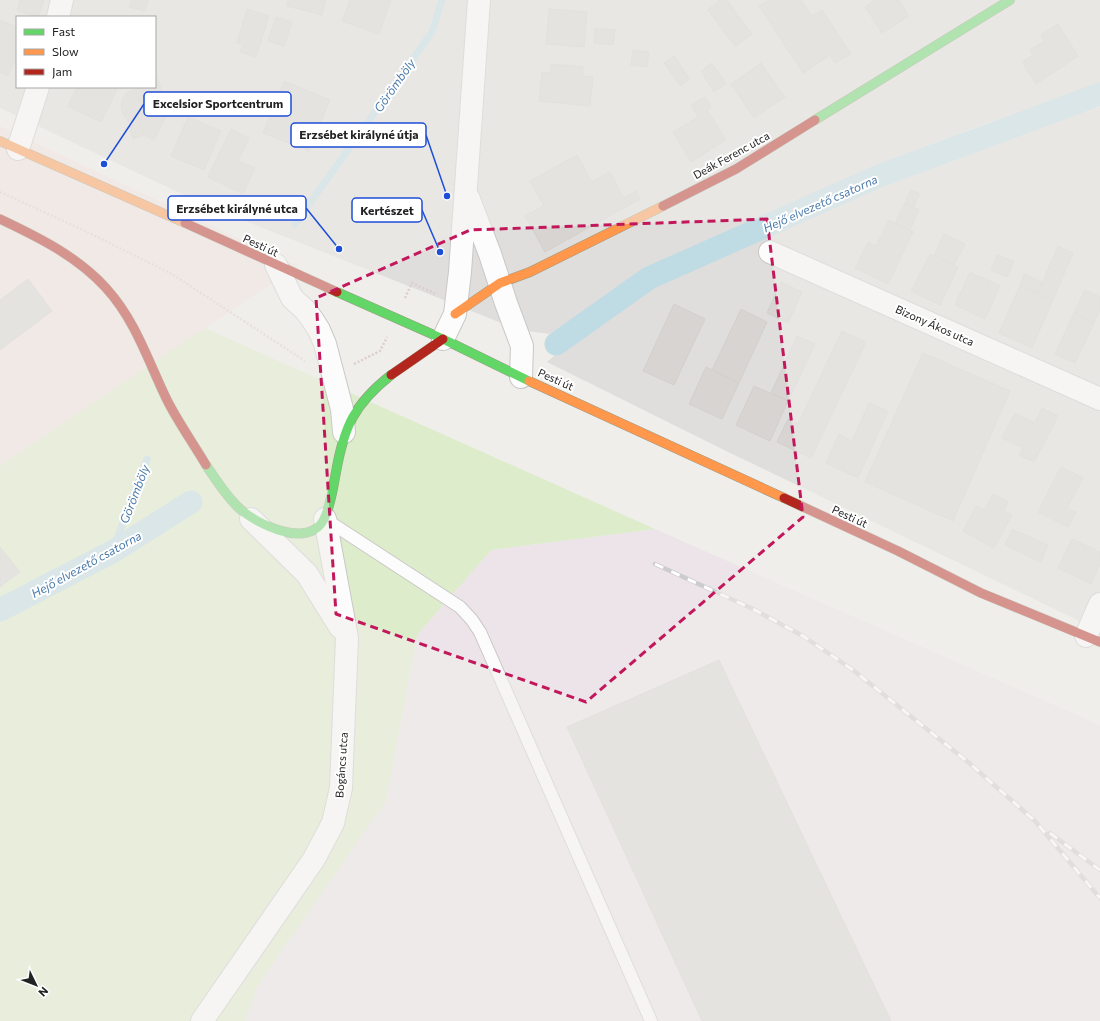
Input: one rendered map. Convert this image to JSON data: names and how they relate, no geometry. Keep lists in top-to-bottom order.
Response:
{
  "streets": {
    "street": [
      "Deák Ferenc utca",
      "Pesti út",
      "Bizony Ákos utca",
      "Bogáncs utca"
    ]
  },
  "water": ["Görömböly", "Hejő elvezető csatorna"],
  "places": [
    "Excelsior Sportcentrum",
    "Erzsébet királyné útja",
    "Erzsébet királyné utca",
    "Kertészet"
  ],
  "legend": ["Fast", "Slow", "Jam"],
  "north": "bottom right"
}
